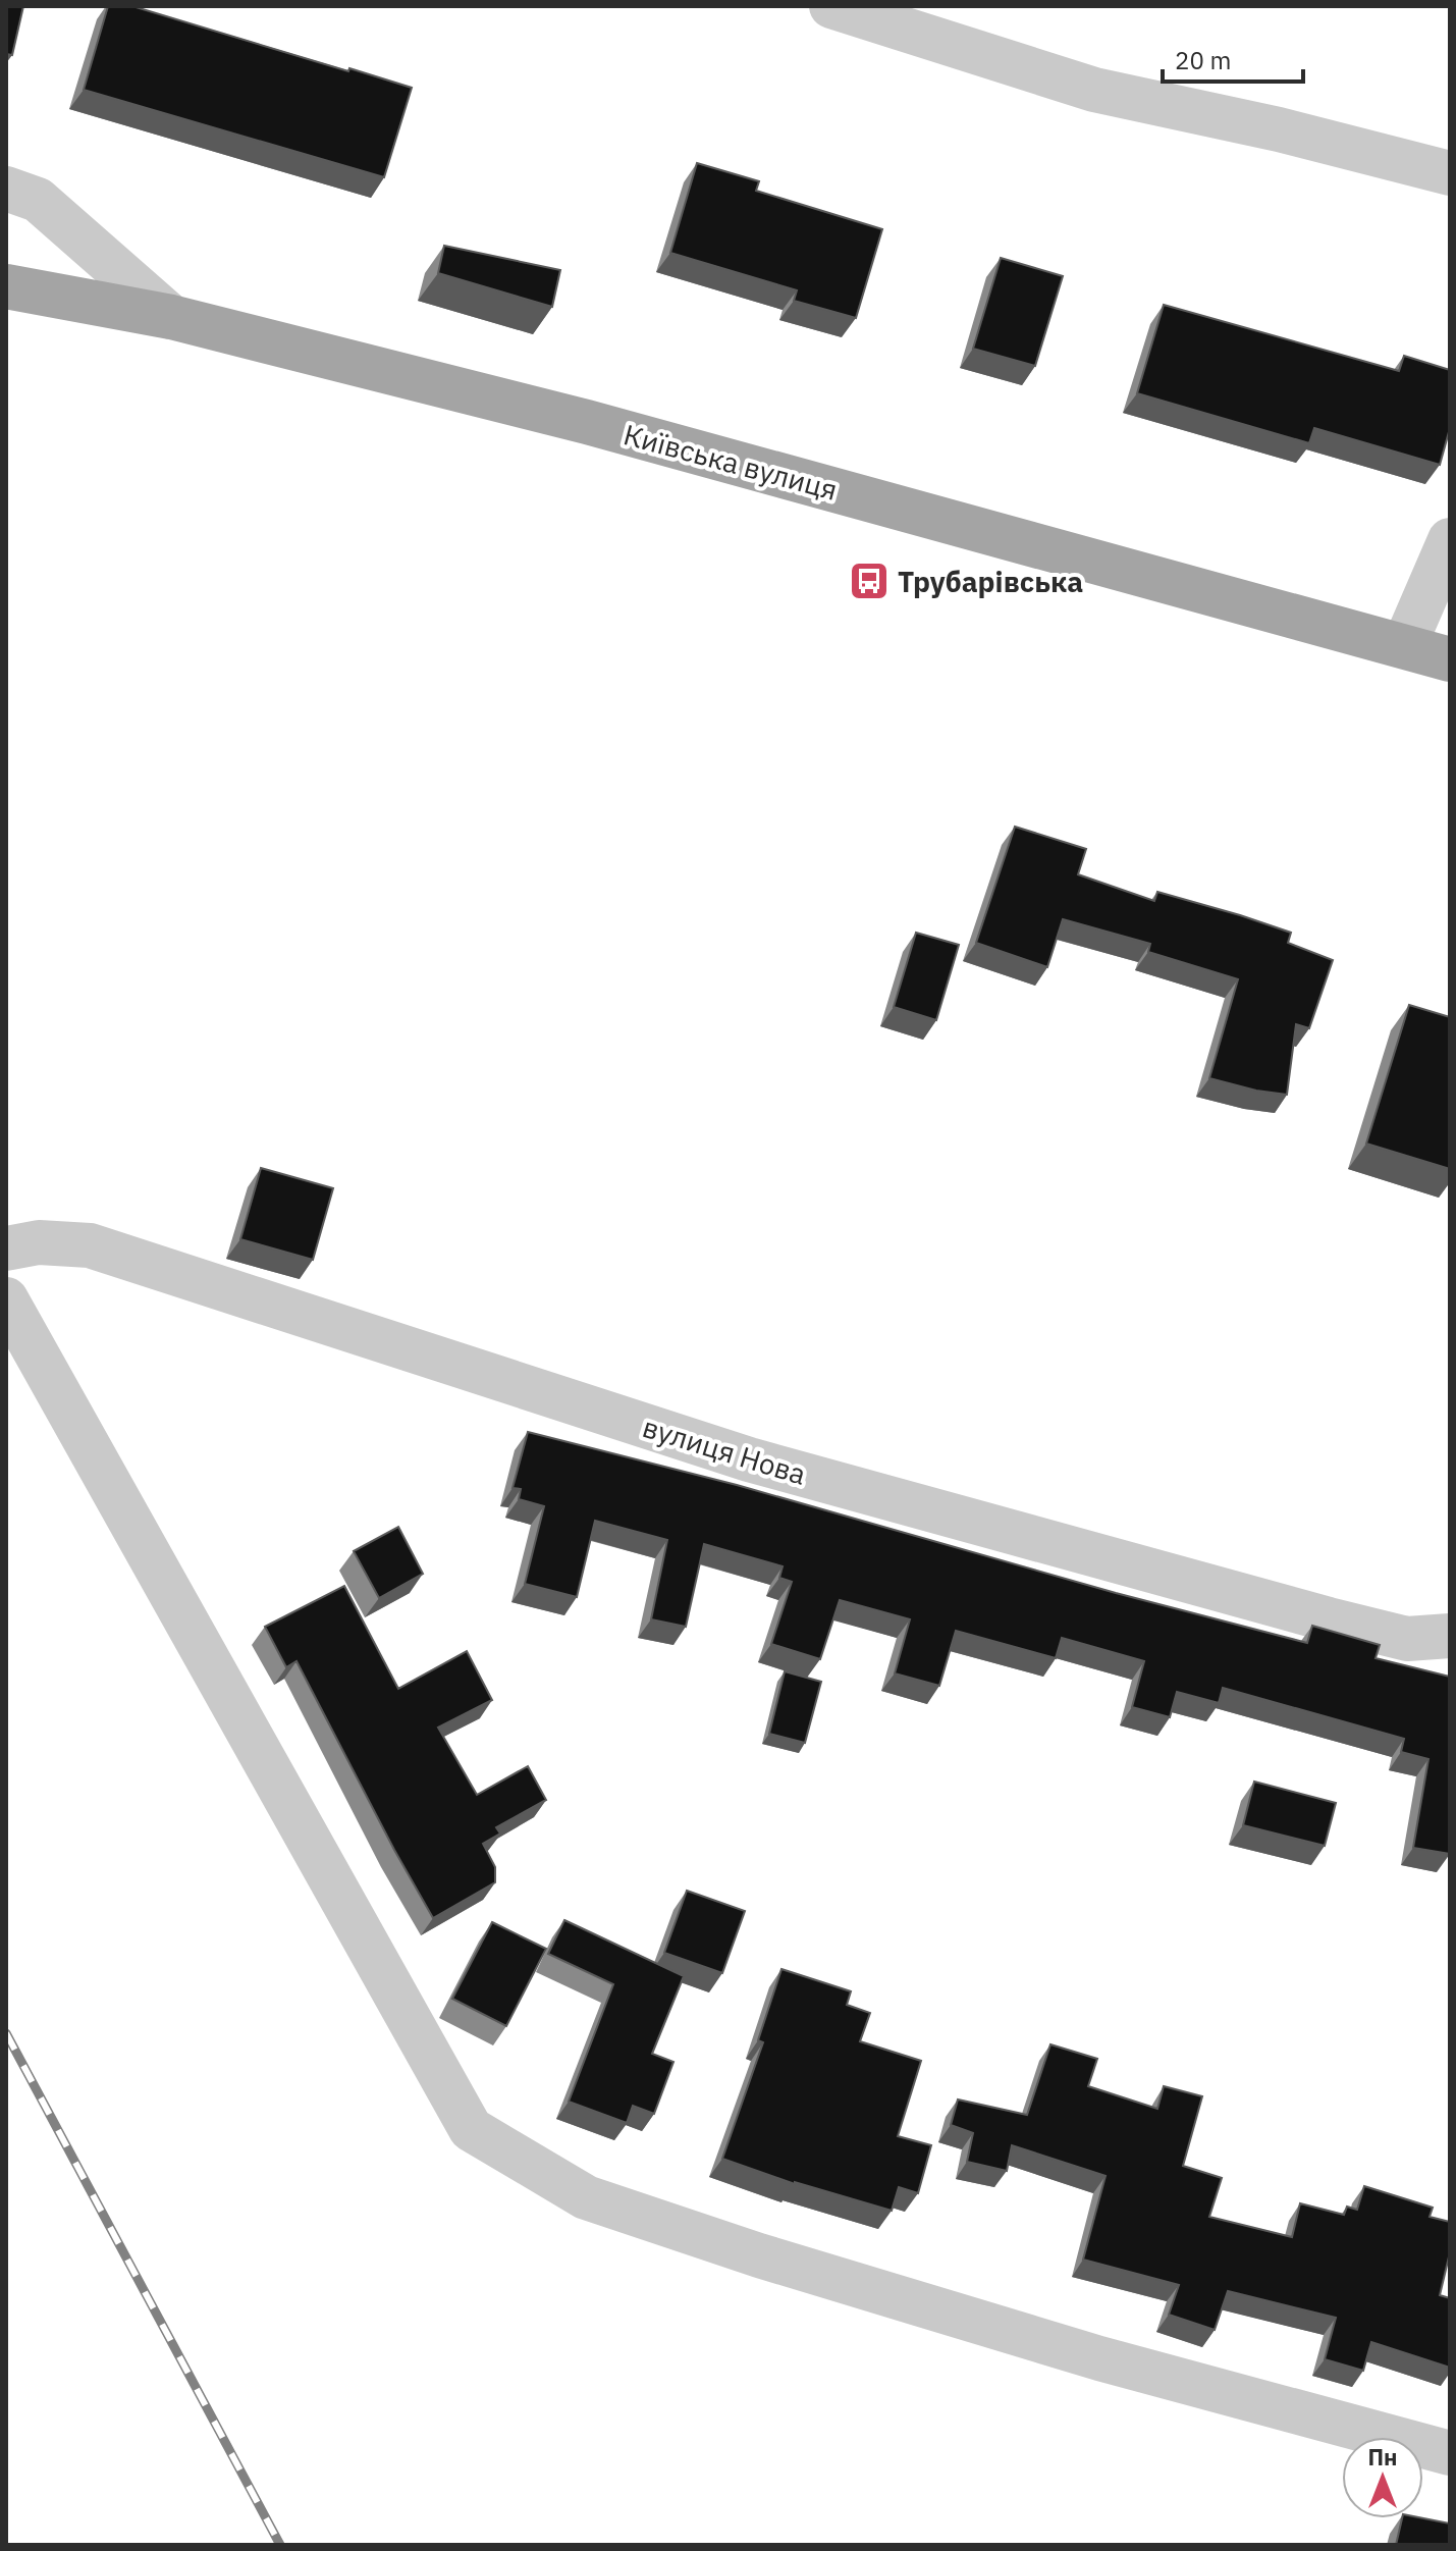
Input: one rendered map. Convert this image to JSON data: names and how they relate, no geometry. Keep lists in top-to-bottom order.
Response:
{
  "streets": {
    "main road": ["Київська вулиця"],
    "street": ["вулиця Нова"]
  },
  "places": {
    "bus stop": ["Трубарівська"]
  },
  "scale_bar": "20 m",
  "north": "top"
}
